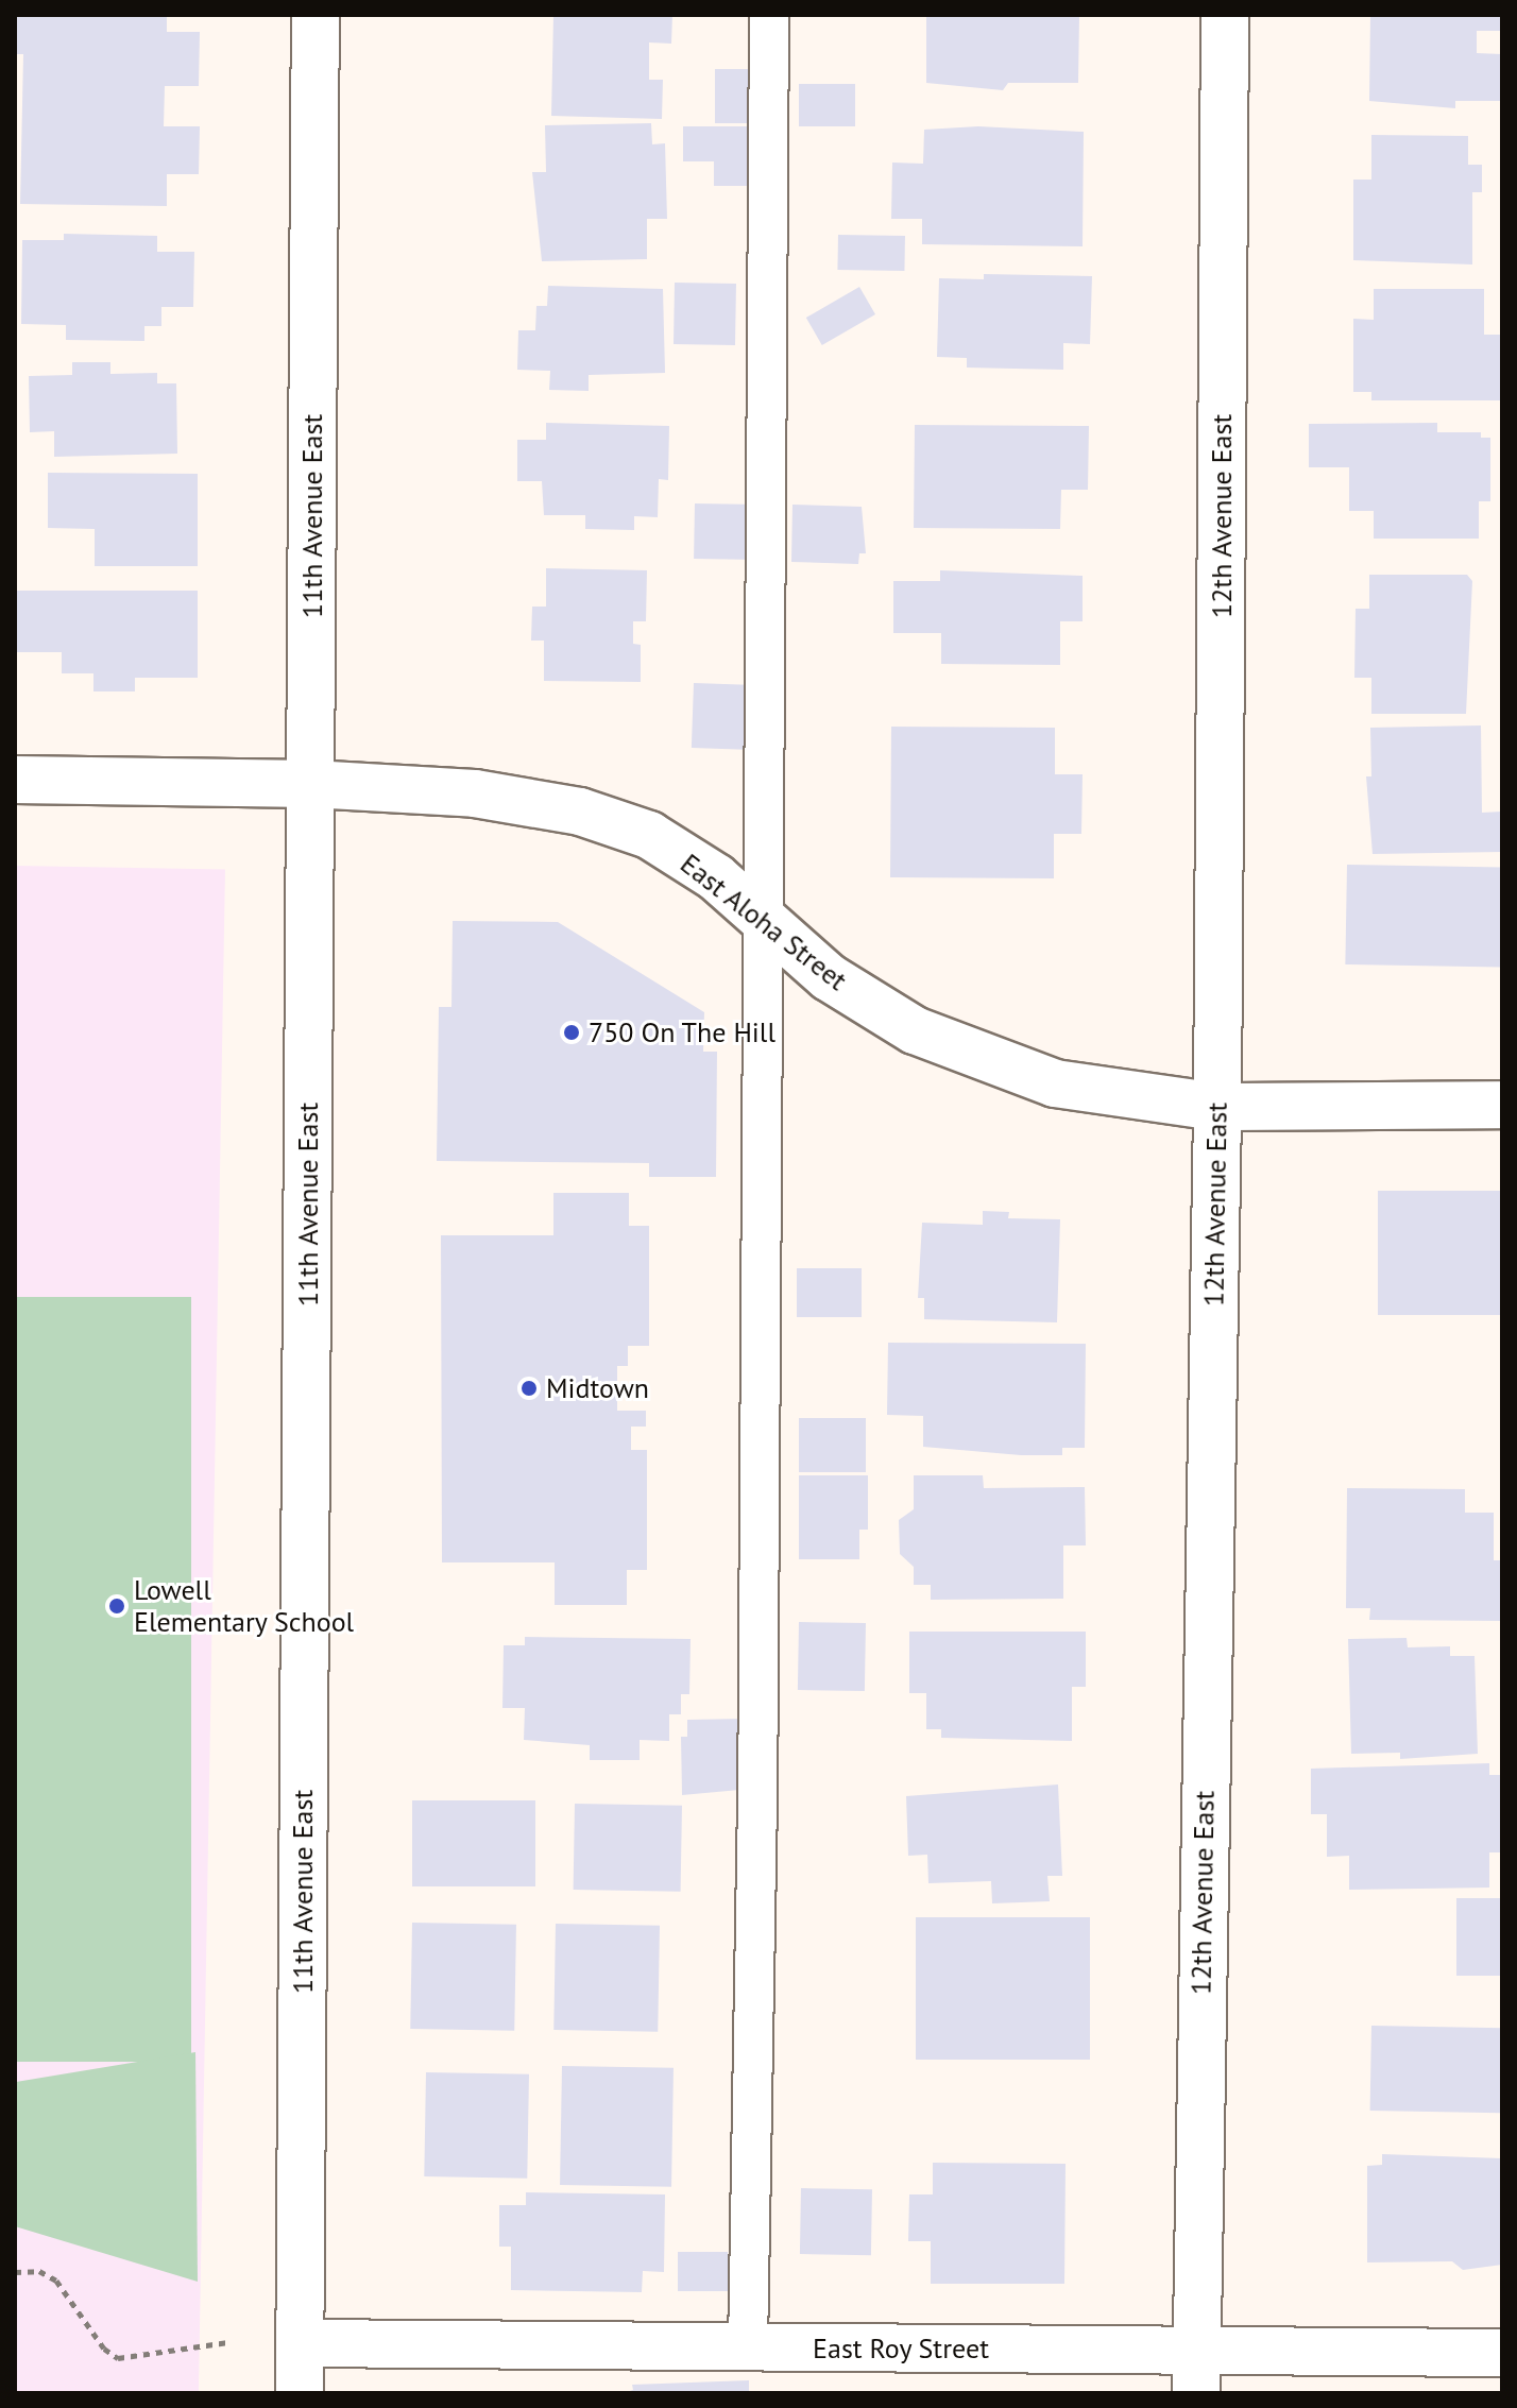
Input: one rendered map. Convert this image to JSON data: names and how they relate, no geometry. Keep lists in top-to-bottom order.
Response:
{
  "streets": {
    "street": [
      "11th Avenue East",
      "12th Avenue East",
      "East Aloha Street",
      "East Roy Street"
    ]
  },
  "crossings": [
    ["11th Avenue East", "East Aloha Street"],
    ["11th Avenue East", "East Roy Street"],
    ["12th Avenue East", "East Aloha Street"],
    ["12th Avenue East", "East Roy Street"]
  ],
  "places": ["750 On The Hill", "Midtown", "Lowell Elementary School"]
}
